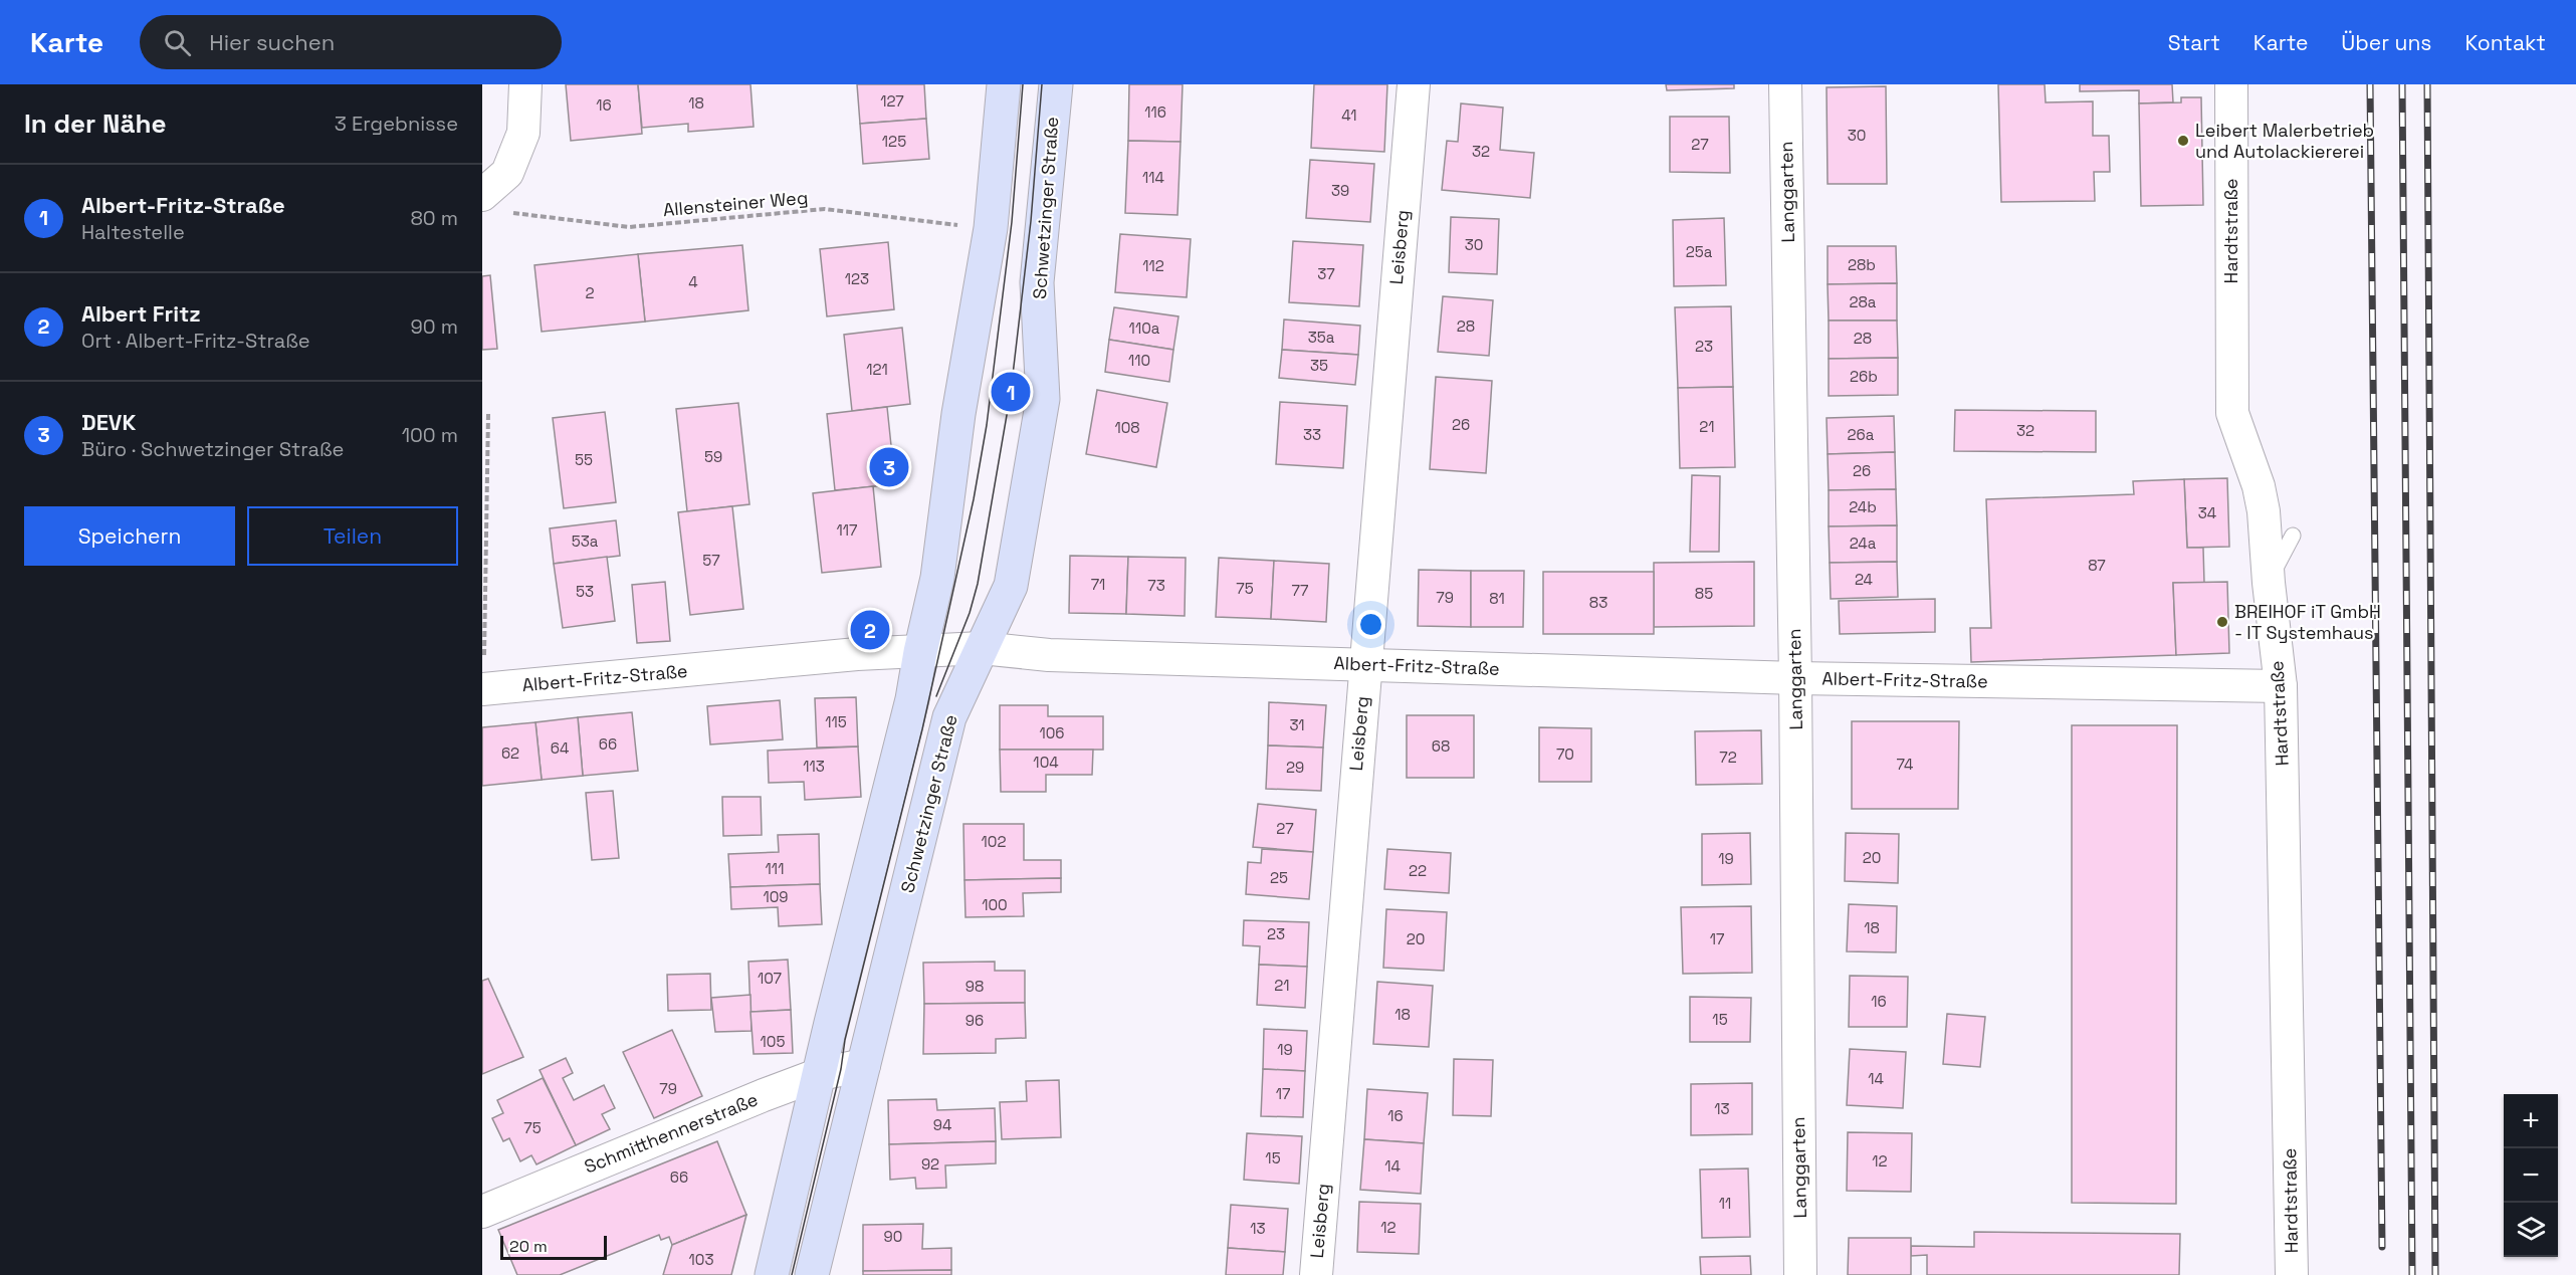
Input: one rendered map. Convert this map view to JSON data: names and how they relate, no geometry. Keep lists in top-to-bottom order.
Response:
{
  "streets": {
    "street": [
      "Langgarten",
      "Schwetzinger Straße",
      "Hardtstraße",
      "Leisberg",
      "Albert-Fritz-Straße",
      "Schmitthennerstraße"
    ],
    "path": ["Allensteiner Weg"]
  },
  "crossings": [
    ["Langgarten", "Albert-Fritz-Straße"],
    ["Schwetzinger Straße", "Albert-Fritz-Straße"],
    ["Schwetzinger Straße", "Schmitthennerstraße"],
    ["Hardtstraße", "Albert-Fritz-Straße"],
    ["Leisberg", "Albert-Fritz-Straße"]
  ],
  "places": ["Leibert Malerbetrieb und Autolackiererei", "BREIHOF iT GmbH - IT Systemhaus"],
  "house_numbers": [
    "127",
    "18",
    "16",
    "116",
    "41",
    "30",
    "125",
    "27",
    "32",
    "114",
    "39",
    "30",
    "25a",
    "28b",
    "112",
    "37",
    "123",
    "4",
    "2",
    "28a",
    "28",
    "110a",
    "35a",
    "28",
    "23",
    "110",
    "35",
    "121",
    "26b",
    "26",
    "21",
    "108",
    "32",
    "33",
    "26a",
    "59",
    "55",
    "26",
    "24b",
    "34",
    "117",
    "53a",
    "24a",
    "57",
    "87",
    "24",
    "71",
    "73",
    "75",
    "77",
    "53",
    "85",
    "79",
    "81",
    "83",
    "115",
    "31",
    "106",
    "66",
    "68",
    "64",
    "62",
    "70",
    "72",
    "104",
    "74",
    "113",
    "29",
    "27",
    "102",
    "20",
    "19",
    "111",
    "22",
    "25",
    "109",
    "100",
    "18",
    "23",
    "20",
    "17",
    "107",
    "21",
    "98",
    "16",
    "18",
    "15",
    "96",
    "105",
    "19",
    "14",
    "79",
    "17",
    "13",
    "16",
    "94",
    "75",
    "15",
    "12",
    "92",
    "14",
    "66",
    "11",
    "12",
    "13",
    "90",
    "103"
  ],
  "scale_bar": "20 m",
  "page": {
    "header": "Karte",
    "search": "Hier suchen",
    "nav": [
      "Start",
      "Karte",
      "Über uns",
      "Kontakt"
    ],
    "heading": ["In der Nähe", "3 Ergebnisse"],
    "list": [
      {
        "mark": "1",
        "name": "Albert-Fritz-Straße",
        "note": "Haltestelle",
        "value": "80 m"
      },
      {
        "mark": "2",
        "name": "Albert Fritz",
        "note": "Ort · Albert-Fritz-Straße",
        "value": "90 m"
      },
      {
        "mark": "3",
        "name": "DEVK",
        "note": "Büro · Schwetzinger Straße",
        "value": "100 m"
      }
    ],
    "pins": ["1", "3", "2"],
    "buttons": ["Speichern", "Teilen"],
    "map_buttons": ["+", "−"],
    "scale": "20 m"
  }
}
